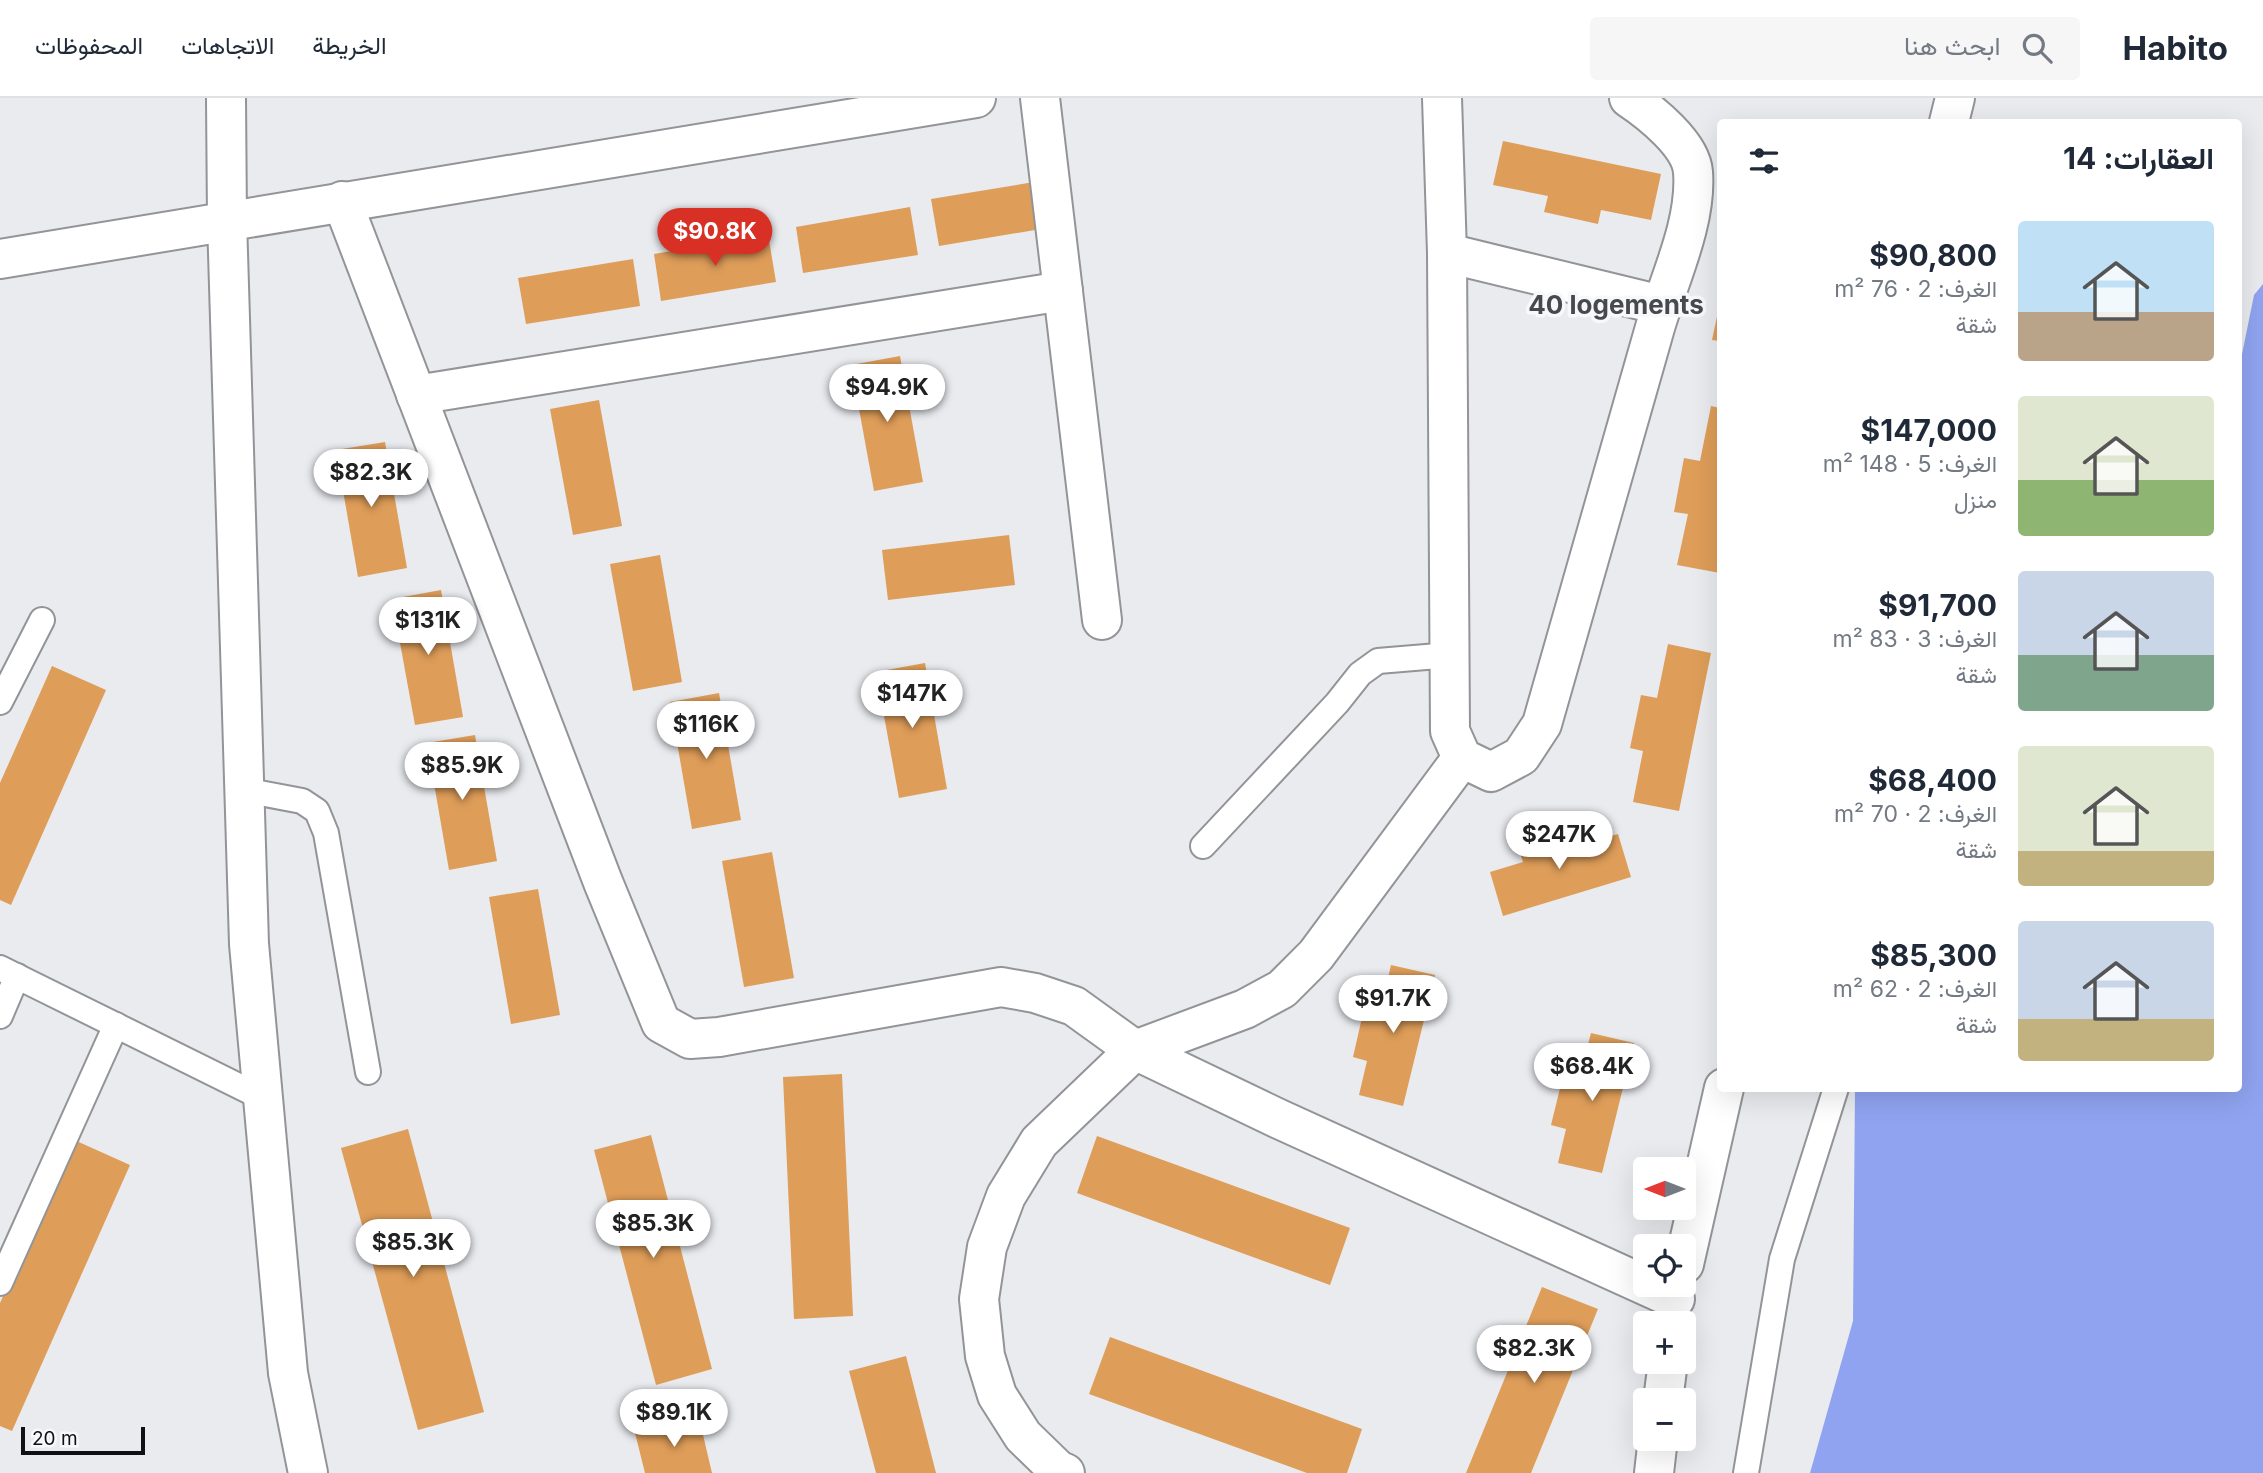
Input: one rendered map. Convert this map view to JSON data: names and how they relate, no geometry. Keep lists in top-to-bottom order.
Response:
{
  "districts": ["40 logements"],
  "scale_bar": "20 m",
  "north": "left",
  "page": {
    "header": "Habito",
    "search": "ابحث هنا",
    "nav": ["الخريطة", "الاتجاهات", "المحفوظات"],
    "heading": "العقارات: 14",
    "list": [
      {
        "name": "$90,800",
        "note": "الغرف: 2 · 76 m² · شقة"
      },
      {
        "name": "$147,000",
        "note": "الغرف: 5 · 148 m² · منزل"
      },
      {
        "name": "$91,700",
        "note": "الغرف: 3 · 83 m² · شقة"
      },
      {
        "name": "$68,400",
        "note": "الغرف: 2 · 70 m² · شقة"
      },
      {
        "name": "$85,300",
        "note": "الغرف: 2 · 62 m² · شقة"
      }
    ],
    "price": [
      "$90.8K",
      "$94.9K",
      "$82.3K",
      "$131K",
      "$147K",
      "$116K",
      "$85.9K",
      "$247K",
      "$91.7K",
      "$68.4K",
      "$85.3K",
      "$85.3K",
      "$82.3K",
      "$89.1K"
    ],
    "map_buttons": ["+", "−"],
    "scale": "20 m"
  }
}
